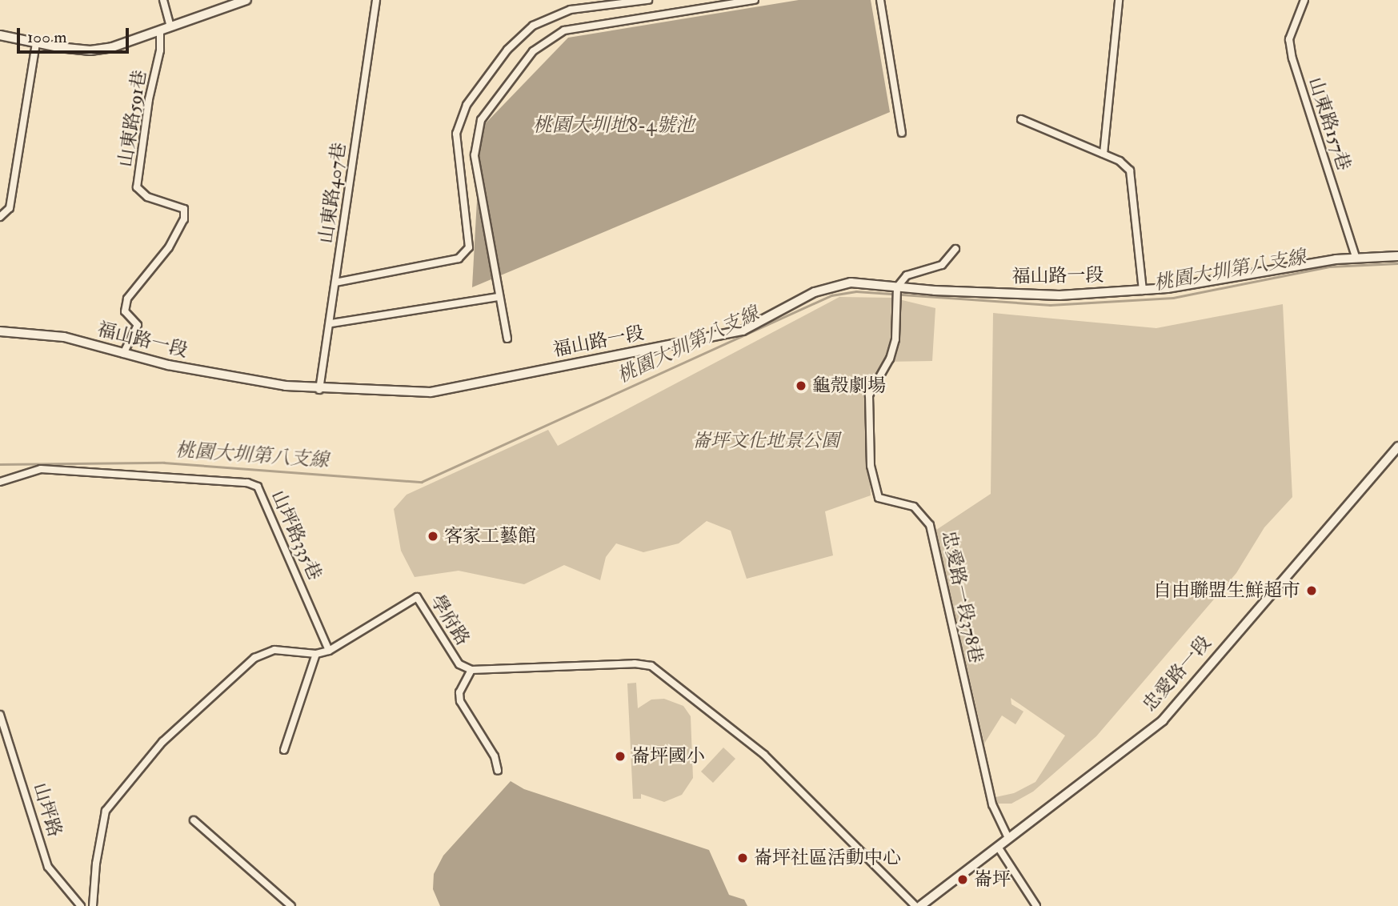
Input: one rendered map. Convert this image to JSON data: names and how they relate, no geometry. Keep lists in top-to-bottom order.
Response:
{
  "streets": {
    "street": [
      "山東路591巷",
      "山東路157巷",
      "山東路407巷",
      "福山路一段",
      "山坪路335巷",
      "忠愛路一段378巷",
      "學府路",
      "忠愛路一段",
      "山坪路"
    ]
  },
  "crossings": [
    ["山東路591巷", "福山路一段"],
    ["山東路157巷", "福山路一段"],
    ["山東路407巷", "福山路一段"],
    ["福山路一段", "忠愛路一段378巷"],
    ["山坪路335巷", "學府路"],
    ["忠愛路一段378巷", "忠愛路一段"]
  ],
  "water": ["桃園大圳地8-4號池", "桃園大圳第八支線"],
  "parks": ["崙坪文化地景公園"],
  "places": [
    "龜殼劇場",
    "客家工藝館",
    "自由聯盟生鮮超市",
    "崙坪國小",
    "崙坪社區活動中心",
    "崙坪"
  ],
  "scale_bar": "100 m"
}
